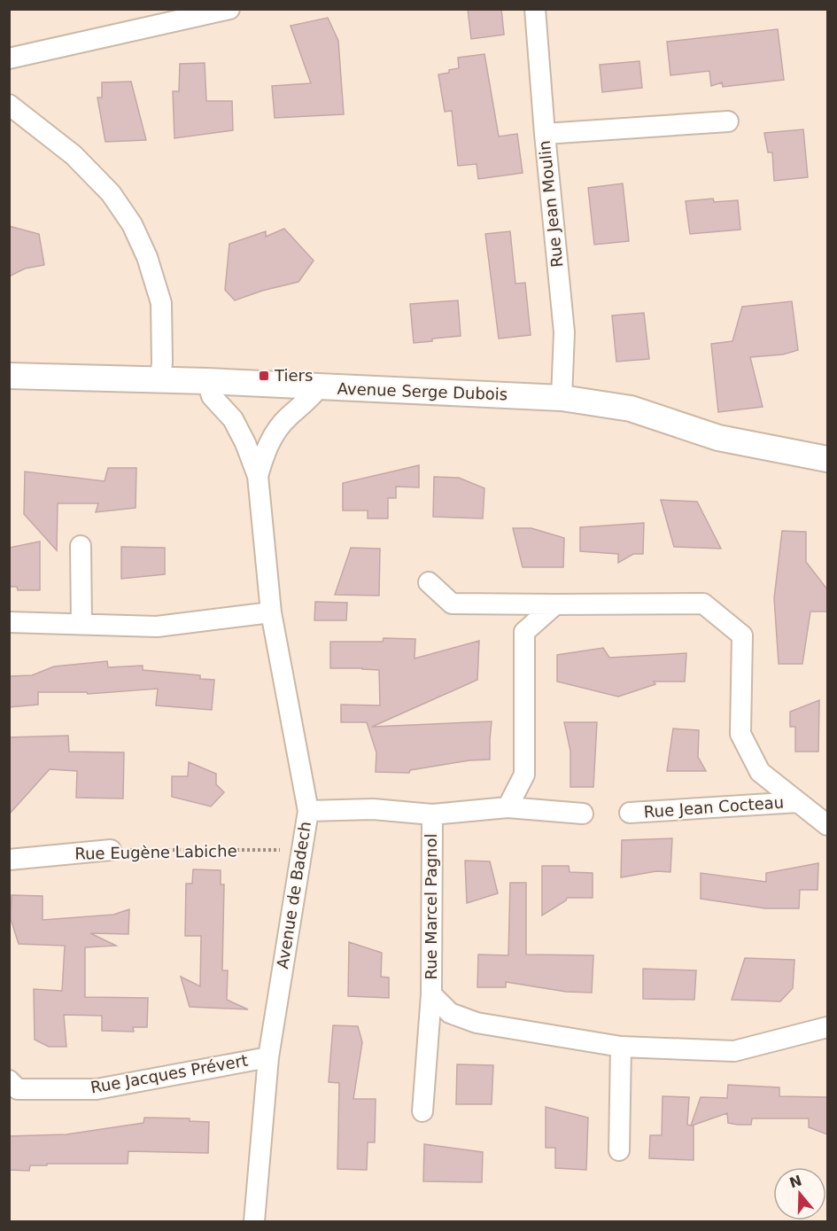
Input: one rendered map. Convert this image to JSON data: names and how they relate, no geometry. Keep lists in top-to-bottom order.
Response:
{
  "streets": {
    "street": [
      "Rue Jean Moulin",
      "Avenue Serge Dubois",
      "Rue Jean Cocteau",
      "Rue Eugène Labiche",
      "Avenue de Badech",
      "Rue Marcel Pagnol",
      "Rue Jacques Prévert"
    ]
  },
  "crossings": [
    ["Rue Jean Moulin", "Avenue Serge Dubois"],
    ["Rue Eugène Labiche", "Avenue de Badech"],
    ["Avenue de Badech", "Rue Marcel Pagnol"],
    ["Avenue de Badech", "Rue Jacques Prévert"]
  ],
  "places": {
    "transit": ["Tiers"]
  },
  "north": "top"
}
